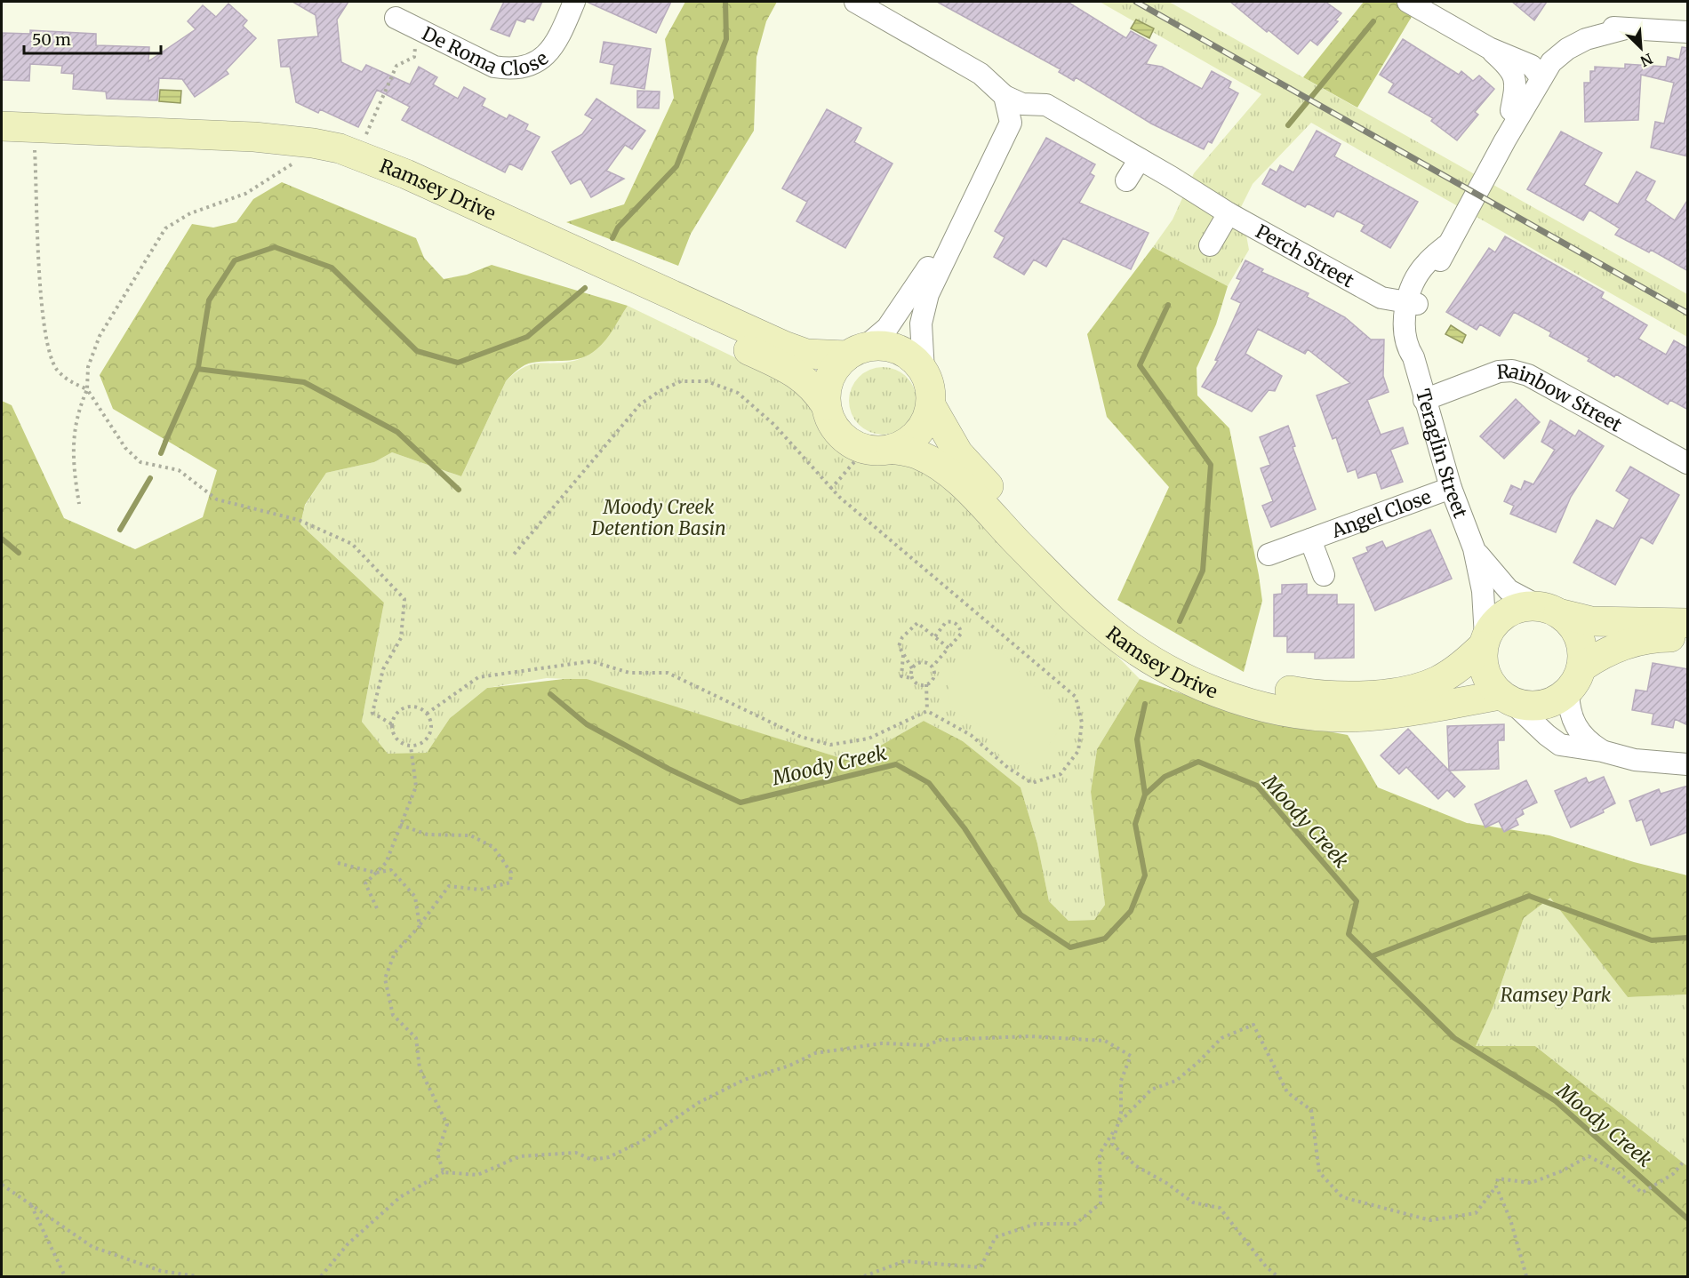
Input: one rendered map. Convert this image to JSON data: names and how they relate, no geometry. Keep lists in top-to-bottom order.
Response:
{
  "streets": {
    "main road": ["Ramsey Drive"],
    "street": [
      "De Roma Close",
      "Perch Street",
      "Rainbow Street",
      "Teraglin Street",
      "Angel Close"
    ]
  },
  "crossings": [
    ["Ramsey Drive", "Teraglin Street"],
    ["Perch Street", "Teraglin Street"],
    ["Rainbow Street", "Teraglin Street"],
    ["Teraglin Street", "Angel Close"]
  ],
  "water": ["Moody Creek"],
  "parks": ["Moody Creek Detention Basin", "Ramsey Park"],
  "scale_bar": "50 m",
  "north": "bottom right"
}
